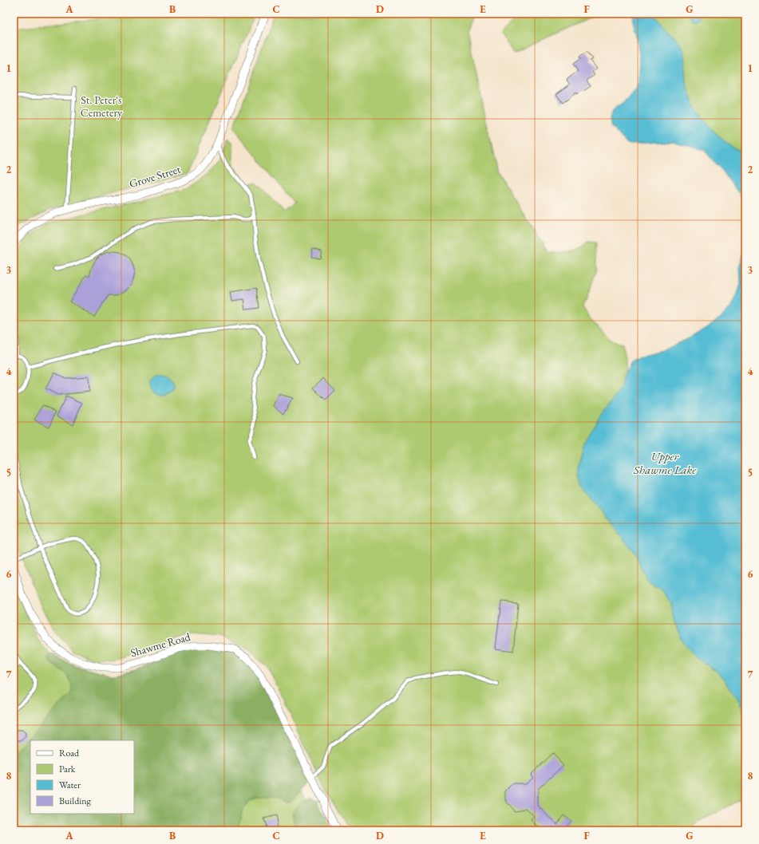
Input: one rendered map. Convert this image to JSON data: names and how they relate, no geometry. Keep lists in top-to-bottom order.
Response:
{
  "streets": {
    "street": ["Grove Street", "Shawme Road"]
  },
  "water": ["Upper Shawme Lake"],
  "parks": ["St. Peter's Cemetery"],
  "legend": [
    "Road",
    "Park",
    "Water",
    "Building"
  ],
  "grid": {
    "columns": [
      "A",
      "B",
      "C",
      "D",
      "E",
      "F",
      "G"
    ],
    "rows": [
      "1",
      "2",
      "3",
      "4",
      "5",
      "6",
      "7",
      "8"
    ]
  }
}
